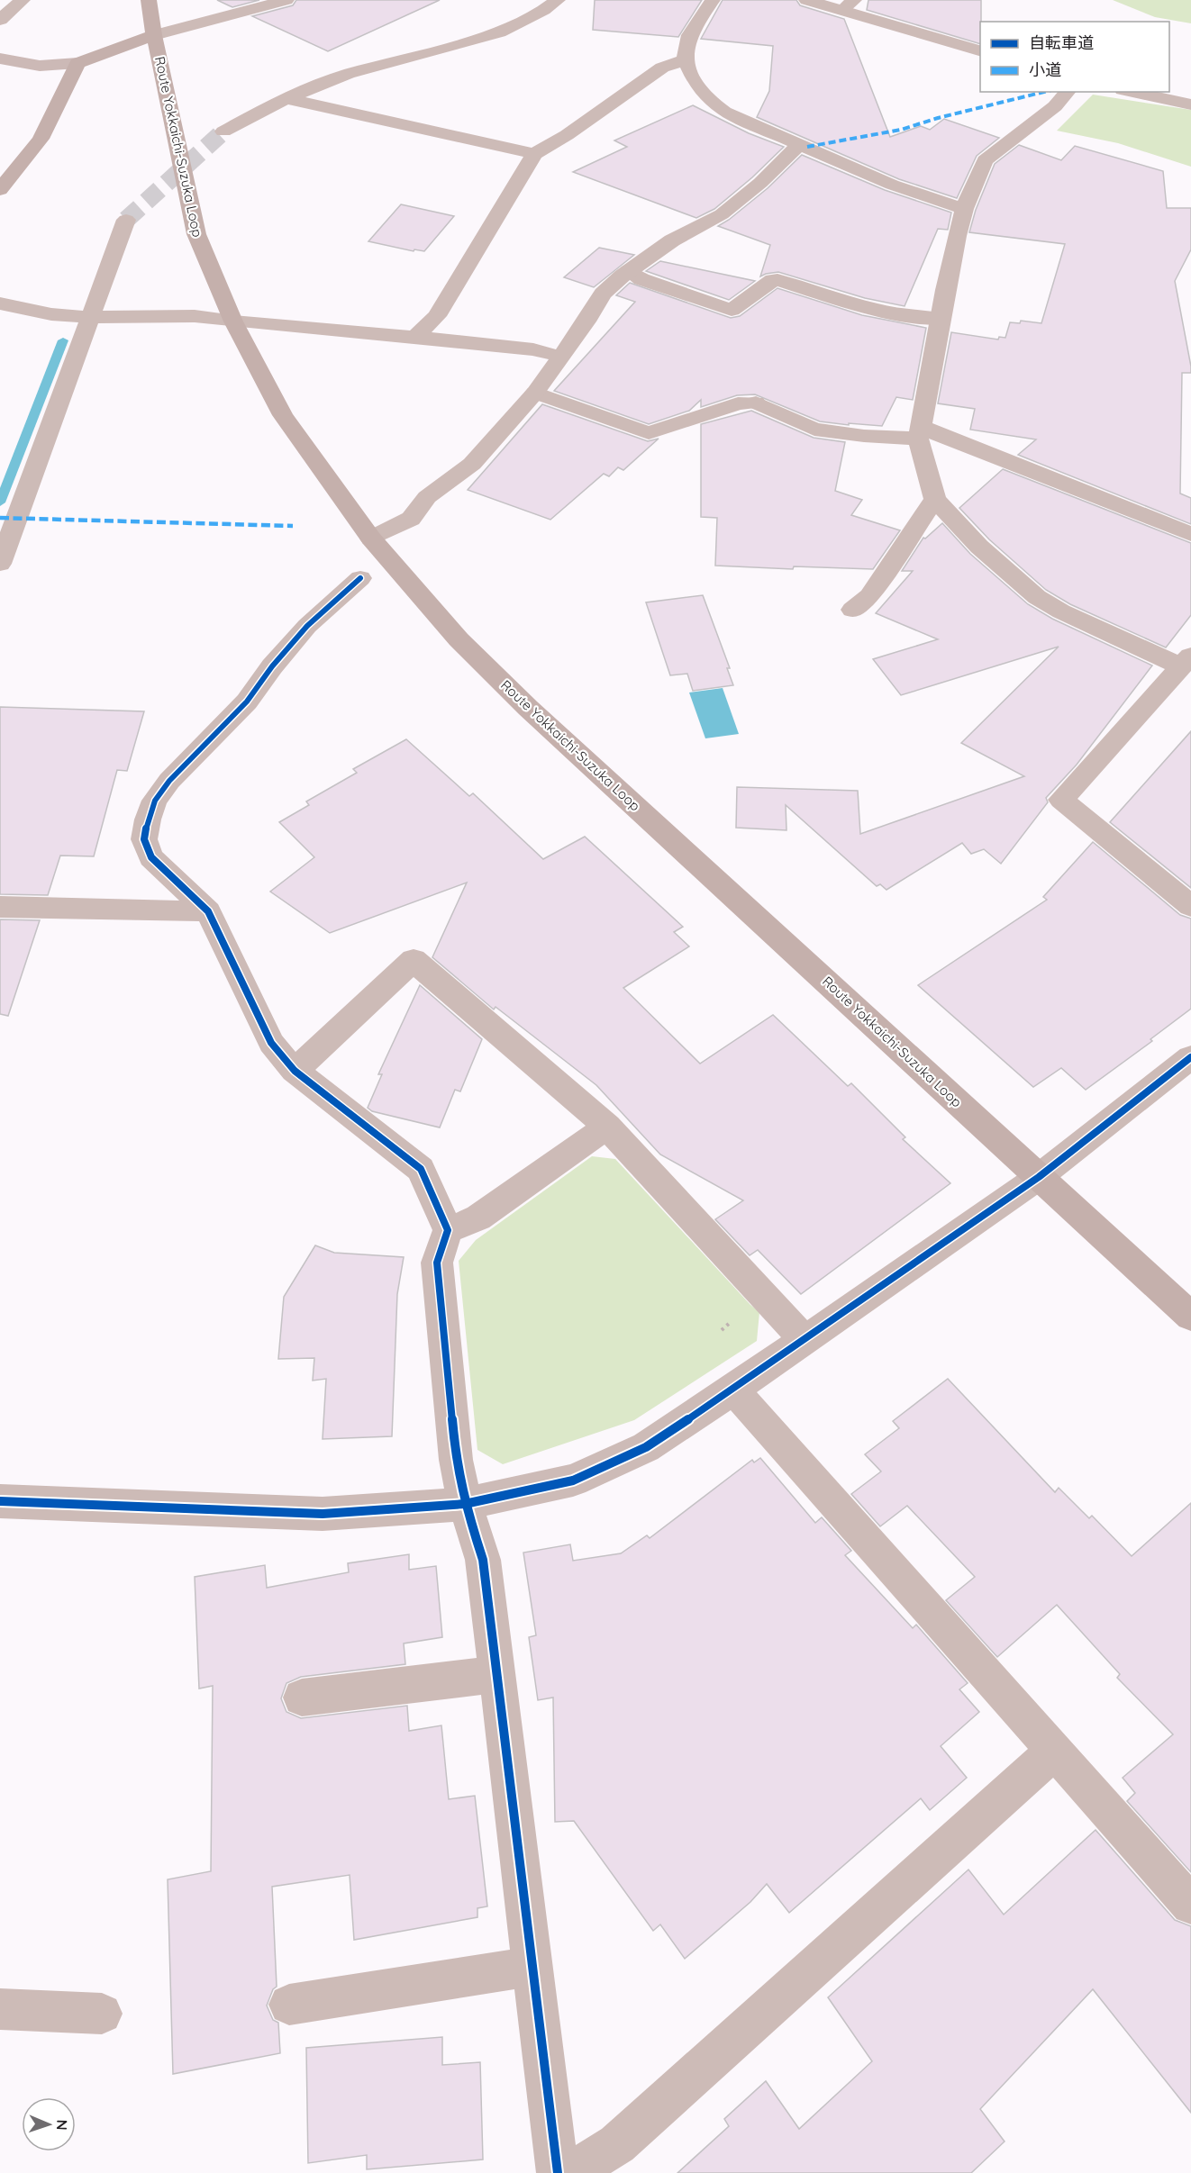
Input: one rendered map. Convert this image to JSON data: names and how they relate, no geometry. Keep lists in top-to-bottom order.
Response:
{
  "streets": {
    "main road": ["Route Yokkaichi-Suzuka Loop"]
  },
  "legend": ["自転車道", "小道"],
  "north": "right"
}
